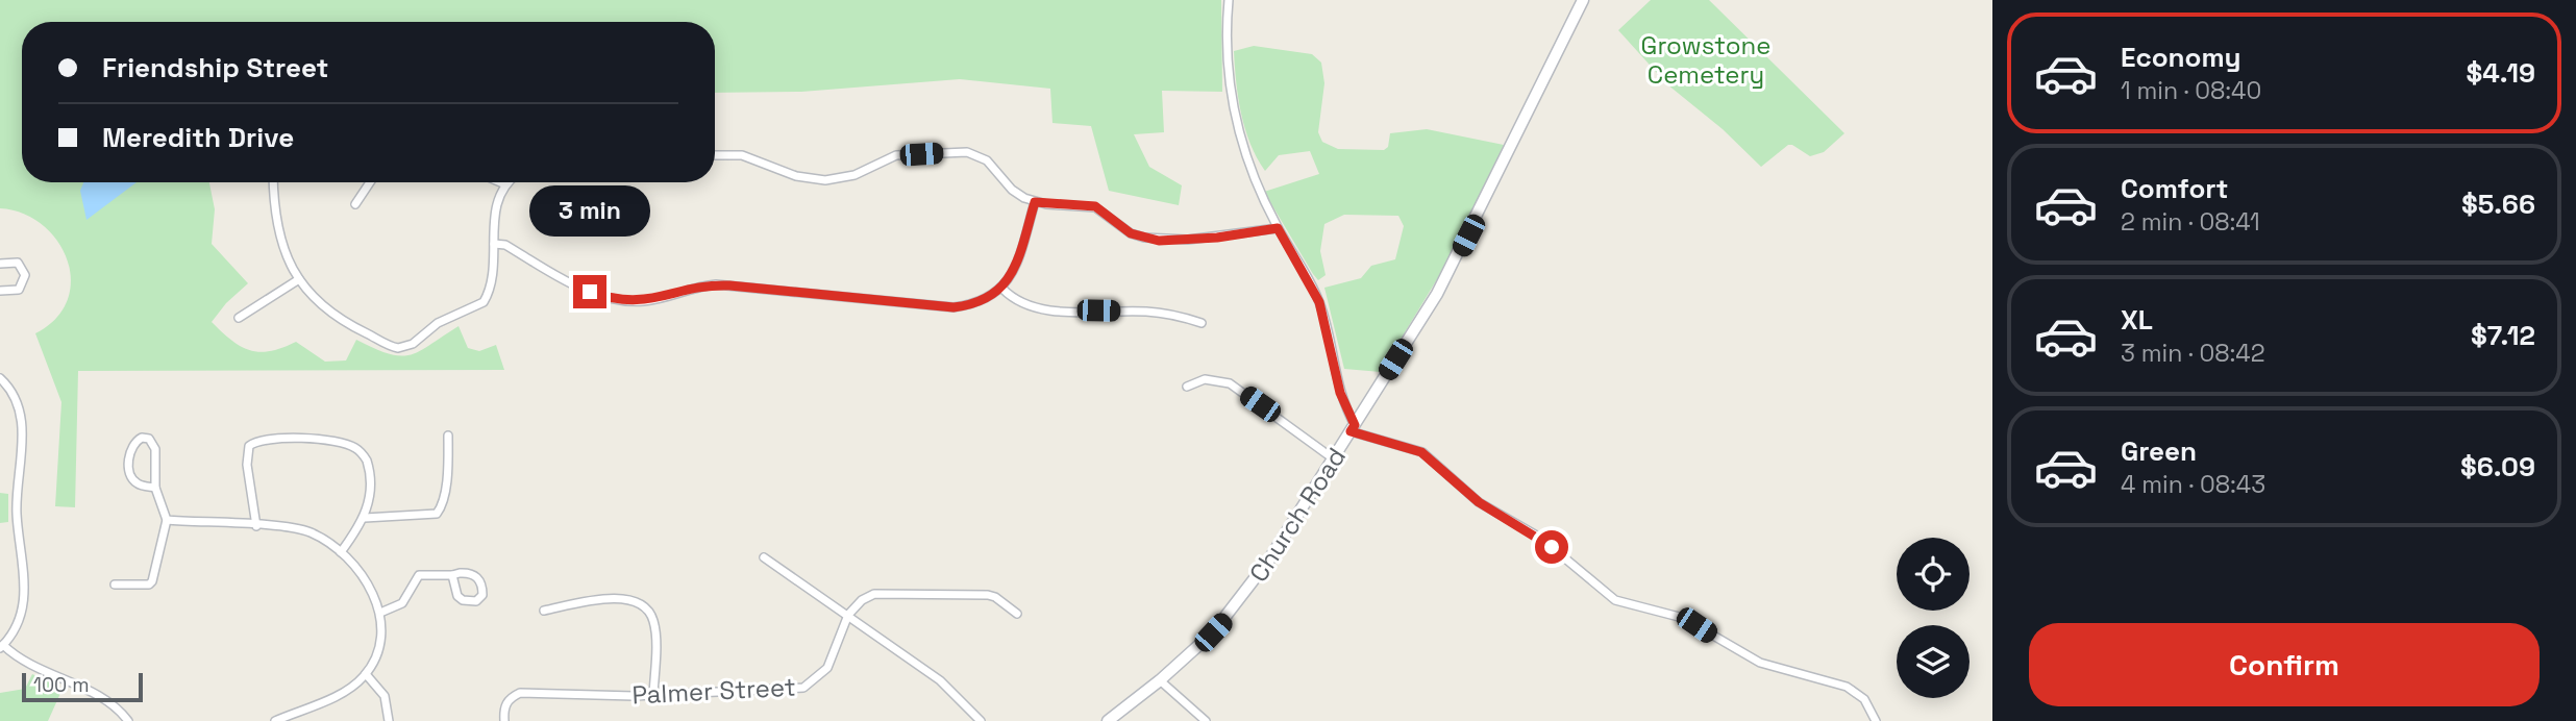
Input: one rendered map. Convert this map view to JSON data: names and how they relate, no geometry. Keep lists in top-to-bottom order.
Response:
{
  "streets": {
    "street": ["Church Road", "Palmer Street"]
  },
  "parks": ["Growstone Cemetery"],
  "scale_bar": "100 m",
  "page": {
    "list": [
      {
        "name": "Economy",
        "note": "1 min · 08:40",
        "value": "$4.19"
      },
      {
        "name": "Comfort",
        "note": "2 min · 08:41",
        "value": "$5.66"
      },
      {
        "name": "XL",
        "note": "3 min · 08:42",
        "value": "$7.12"
      },
      {
        "name": "Green",
        "note": "4 min · 08:43",
        "value": "$6.09"
      }
    ],
    "banner": ["Friendship Street", "Meredith Drive"],
    "bubble": "3 min",
    "buttons": "Confirm",
    "scale": "100 m"
  }
}
